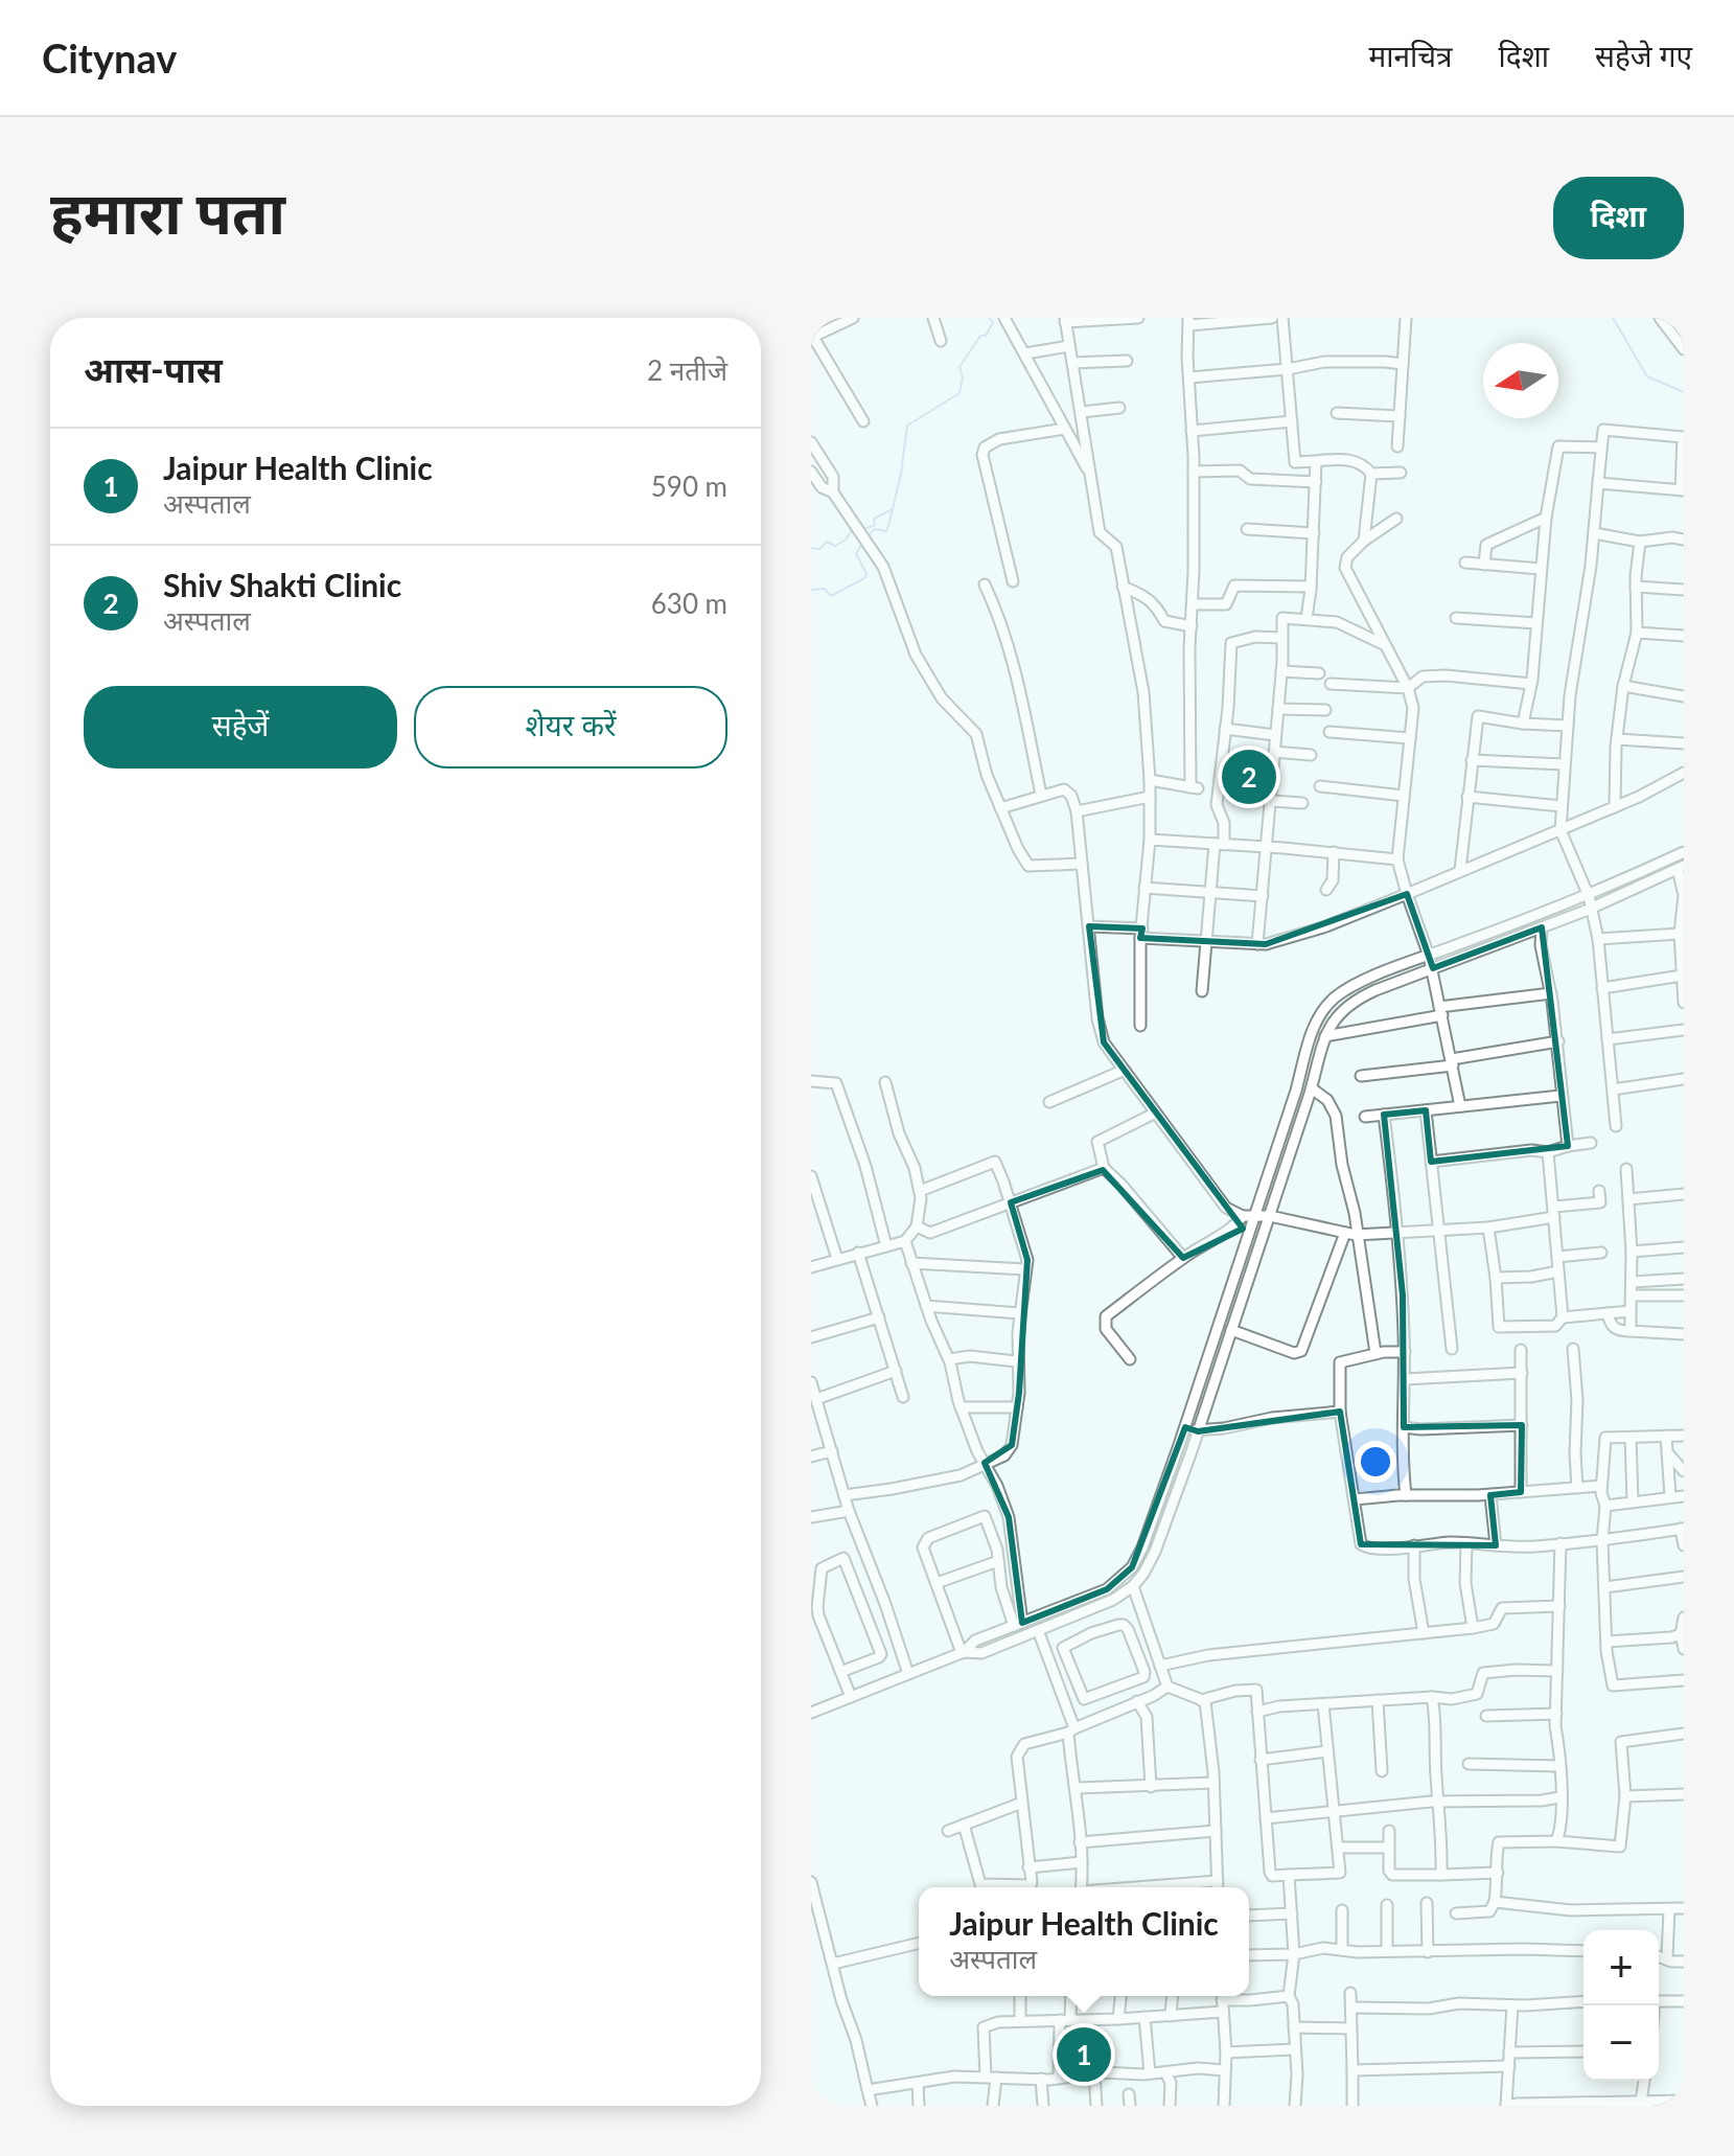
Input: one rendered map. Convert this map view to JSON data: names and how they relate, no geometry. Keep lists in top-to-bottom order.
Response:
{
  "north": "left",
  "page": {
    "header": "Citynav",
    "nav": ["मानचित्र", "दिशा", "सहेजे गए"],
    "title": "हमारा पता",
    "buttons": [
      "दिशा",
      ["सहेजें", "शेयर करें"]
    ],
    "heading": ["आस-पास", "2 नतीजे"],
    "list": [
      {
        "mark": "1",
        "name": "Jaipur Health Clinic",
        "note": "अस्पताल",
        "value": "590 m"
      },
      {
        "mark": "2",
        "name": "Shiv Shakti Clinic",
        "note": "अस्पताल",
        "value": "630 m"
      }
    ],
    "pins": ["2", "1"],
    "popup": ["Jaipur Health Clinic", "अस्पताल"],
    "map_buttons": ["+", "−"]
  }
}
